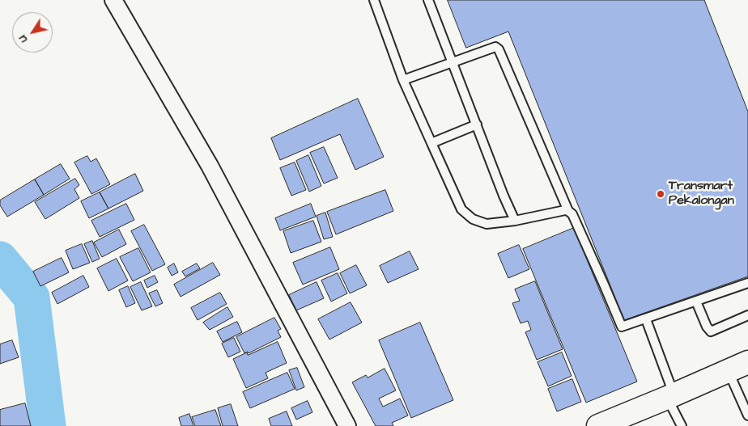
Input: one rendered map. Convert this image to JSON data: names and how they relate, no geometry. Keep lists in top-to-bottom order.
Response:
{
  "places": ["Transmart Pekalongan"],
  "north": "bottom left"
}
